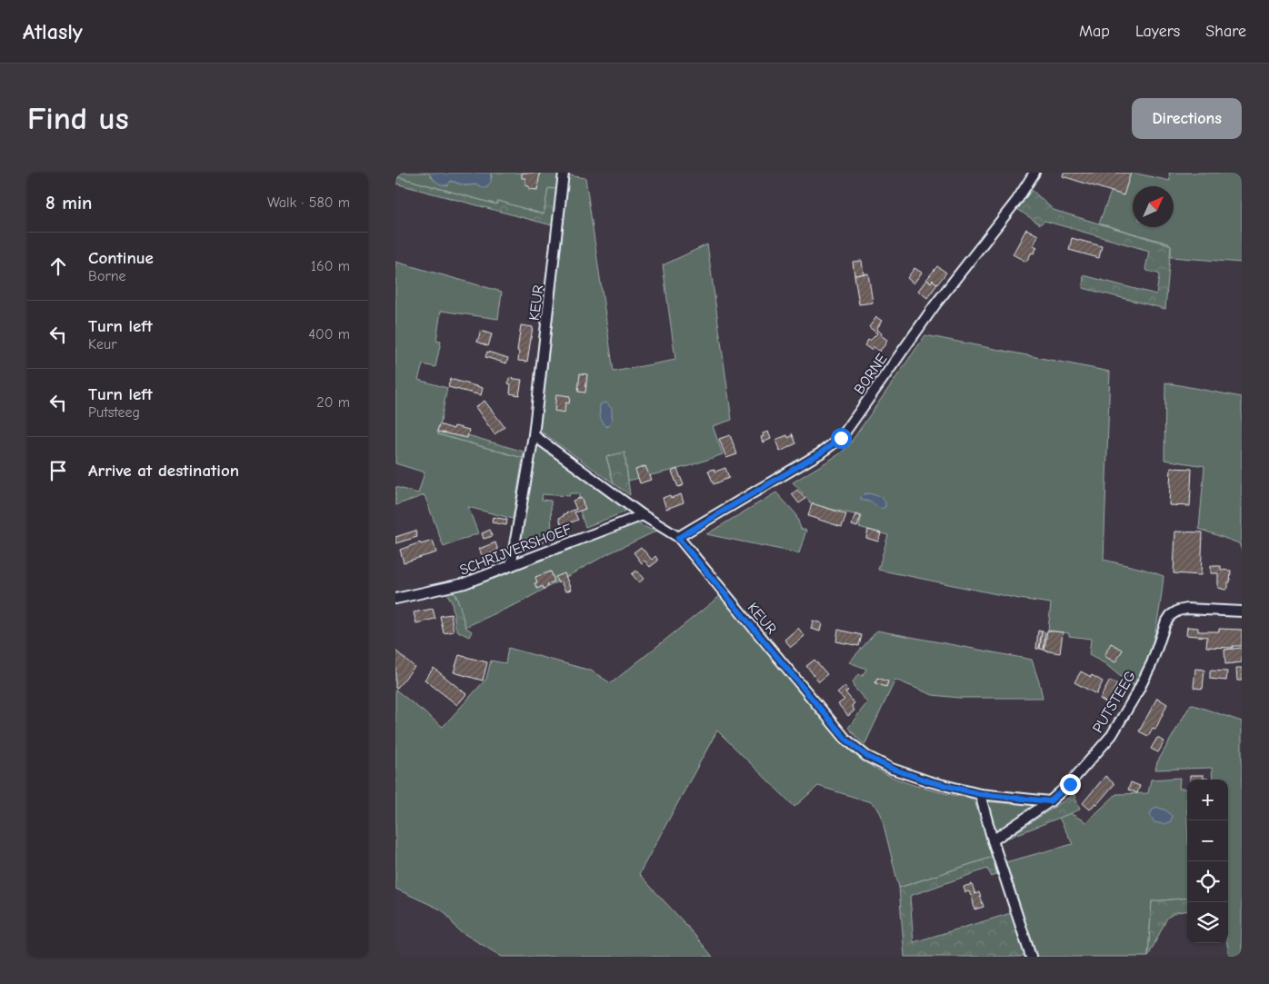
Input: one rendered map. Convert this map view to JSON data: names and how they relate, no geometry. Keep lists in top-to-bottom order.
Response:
{
  "streets": {
    "street": [
      "KEUR",
      "BORNE",
      "SCHRIJVERSHOEF",
      "PUTSTEEG"
    ]
  },
  "crossings": [
    ["KEUR", "BORNE"],
    ["KEUR", "SCHRIJVERSHOEF"],
    ["KEUR", "PUTSTEEG"]
  ],
  "north": "top right",
  "page": {
    "header": "Atlasly",
    "nav": ["Map", "Layers", "Share"],
    "buttons": "Directions",
    "title": "Find us",
    "heading": ["8 min", "Walk · 580 m"],
    "list": [
      ["Continue", "Borne", "160 m"],
      ["Turn left", "Keur", "400 m"],
      ["Turn left", "Putsteeg", "20 m"],
      "Arrive at destination"
    ],
    "map_buttons": ["+", "−"]
  }
}
